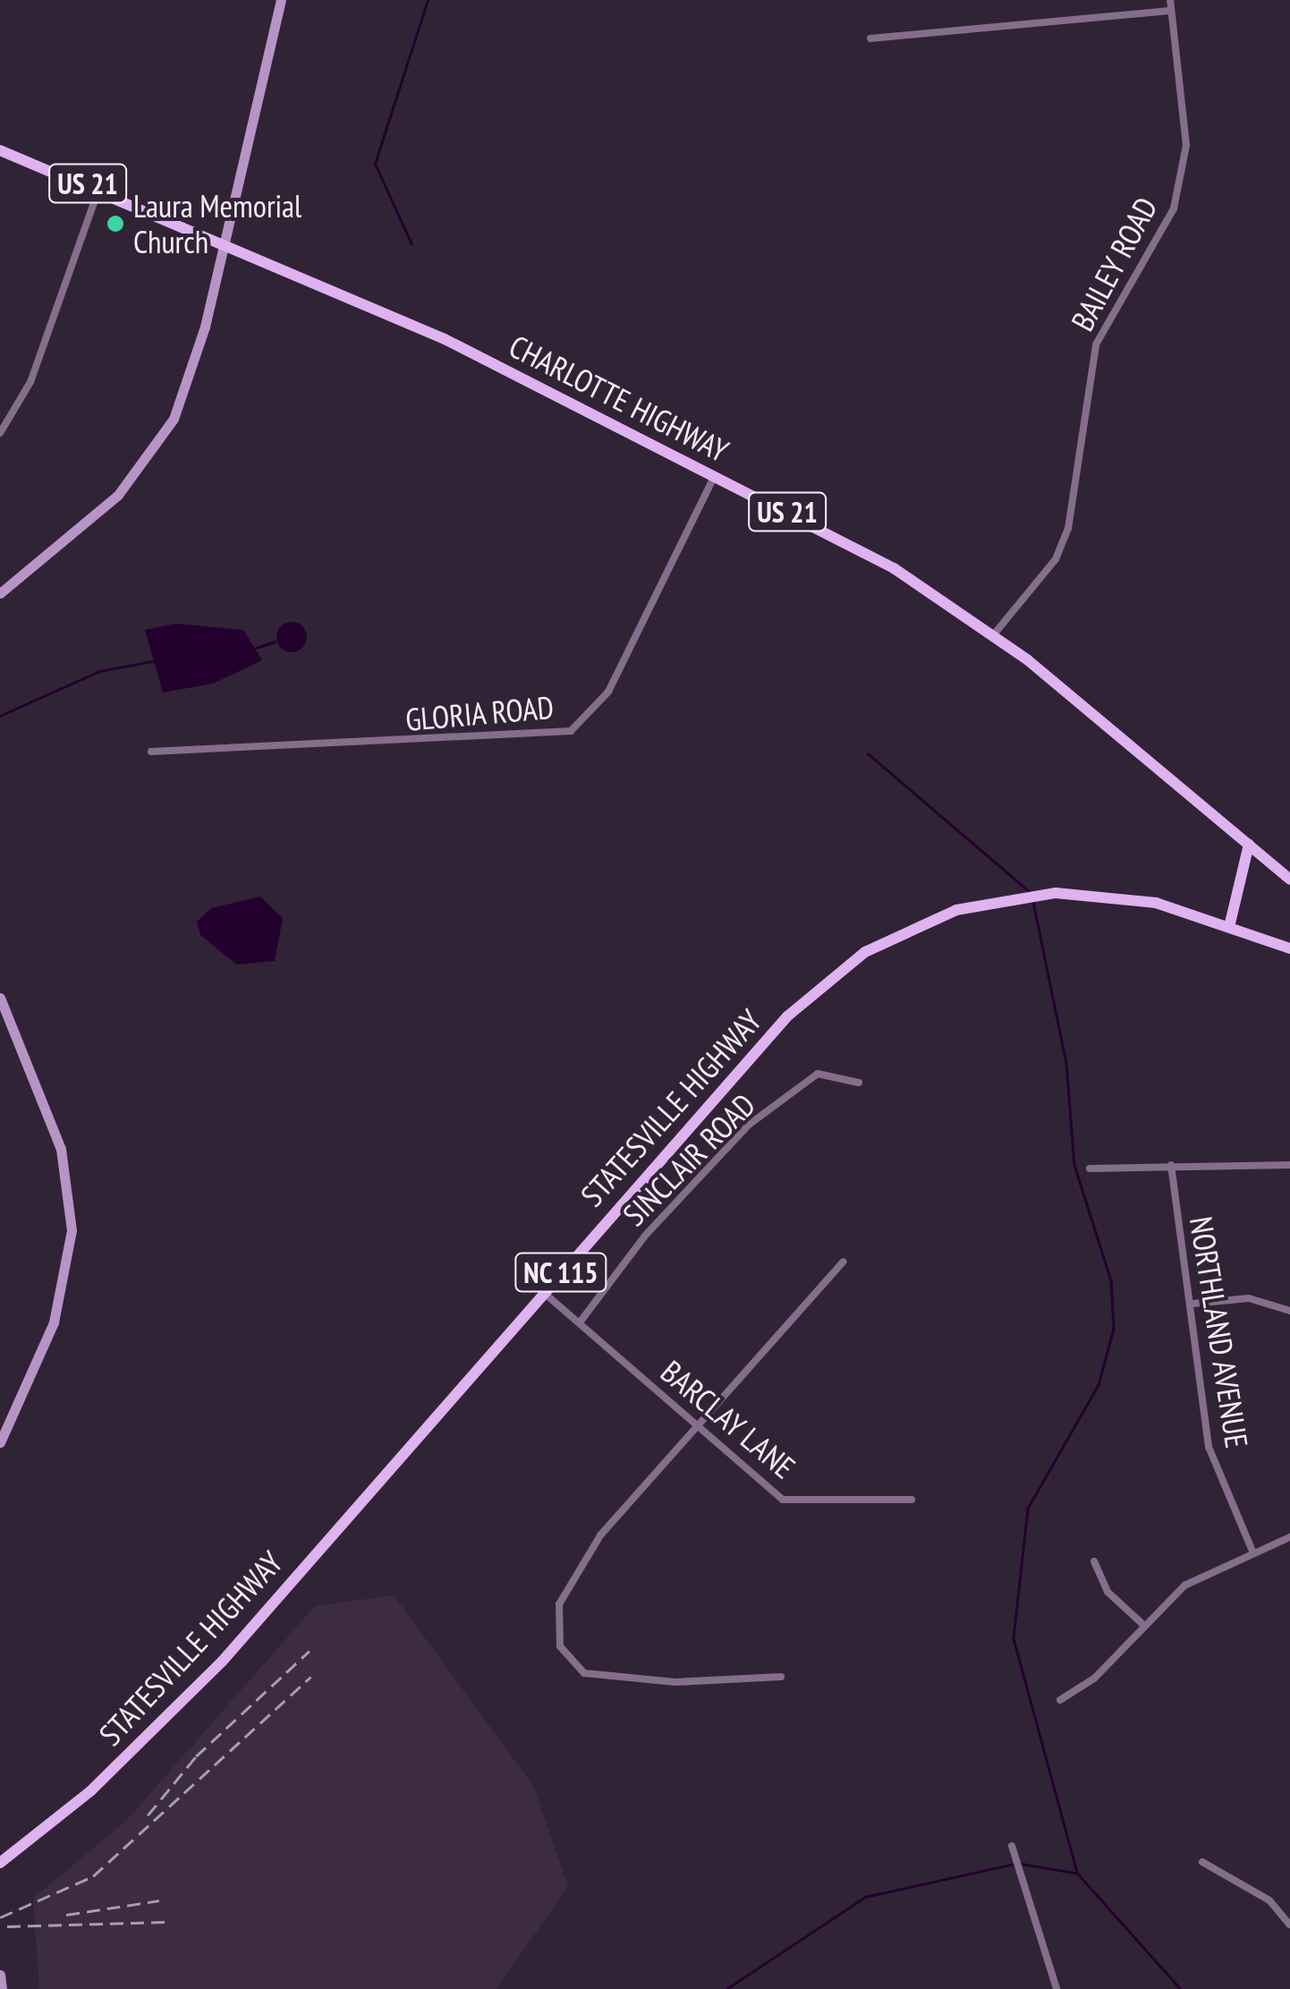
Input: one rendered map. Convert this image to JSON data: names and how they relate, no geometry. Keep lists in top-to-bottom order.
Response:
{
  "streets": {
    "main road": [
      "US 21",
      "CHARLOTTE HIGHWAY",
      "STATESVILLE HIGHWAY",
      "NC 115"
    ],
    "street": [
      "BAILEY ROAD",
      "GLORIA ROAD",
      "SINCLAIR ROAD",
      "NORTHLAND AVENUE",
      "BARCLAY LANE"
    ]
  },
  "crossings": [
    ["BAILEY ROAD", "CHARLOTTE HIGHWAY"],
    ["CHARLOTTE HIGHWAY", "GLORIA ROAD"],
    ["STATESVILLE HIGHWAY", "BARCLAY LANE"],
    ["SINCLAIR ROAD", "BARCLAY LANE"]
  ],
  "places": ["Laura Memorial Church"]
}
